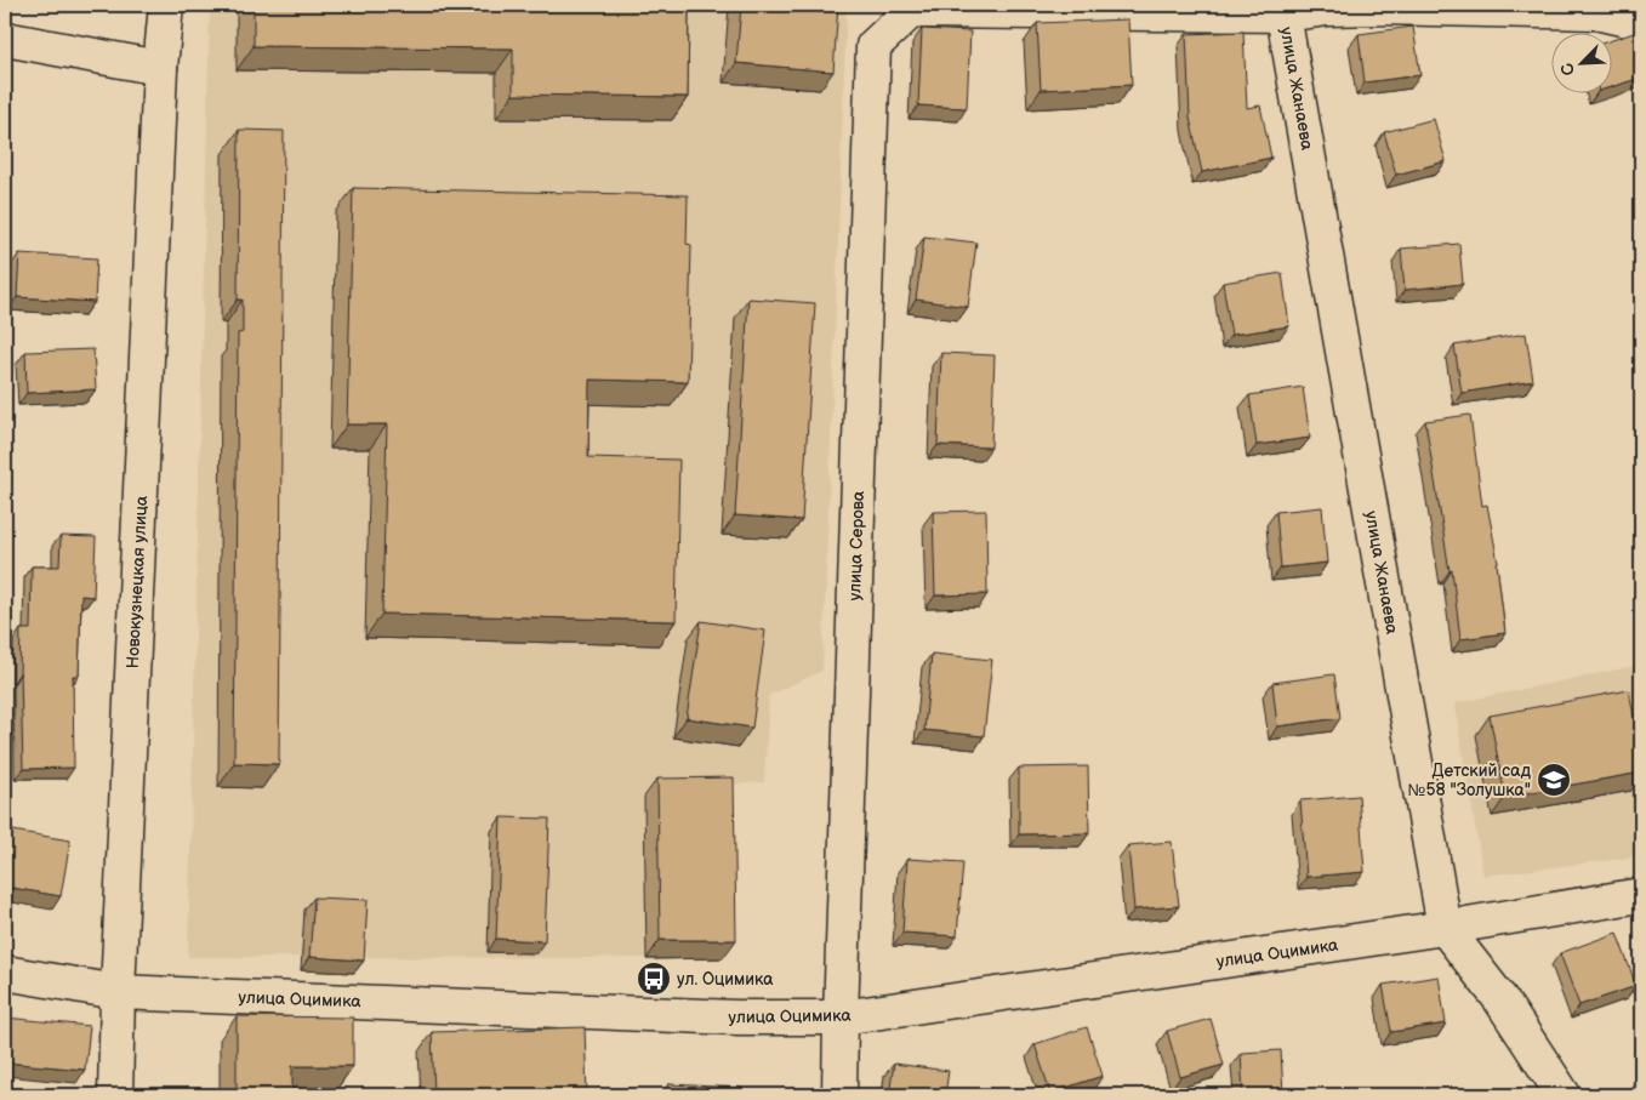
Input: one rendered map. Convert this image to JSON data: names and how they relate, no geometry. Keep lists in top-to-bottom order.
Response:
{
  "streets": {
    "street": [
      "улица Жанаева",
      "улица Серова",
      "Новокузнецкая улица",
      "улица Оцимика"
    ]
  },
  "crossings": [
    ["улица Жанаева", "улица Оцимика"],
    ["улица Серова", "улица Оцимика"],
    ["Новокузнецкая улица", "улица Оцимика"]
  ],
  "places": {
    "school or university": ["Детский сад №58 \"Золушка\""],
    "bus stop": ["ул. Оцимика"]
  },
  "north": "bottom left"
}
